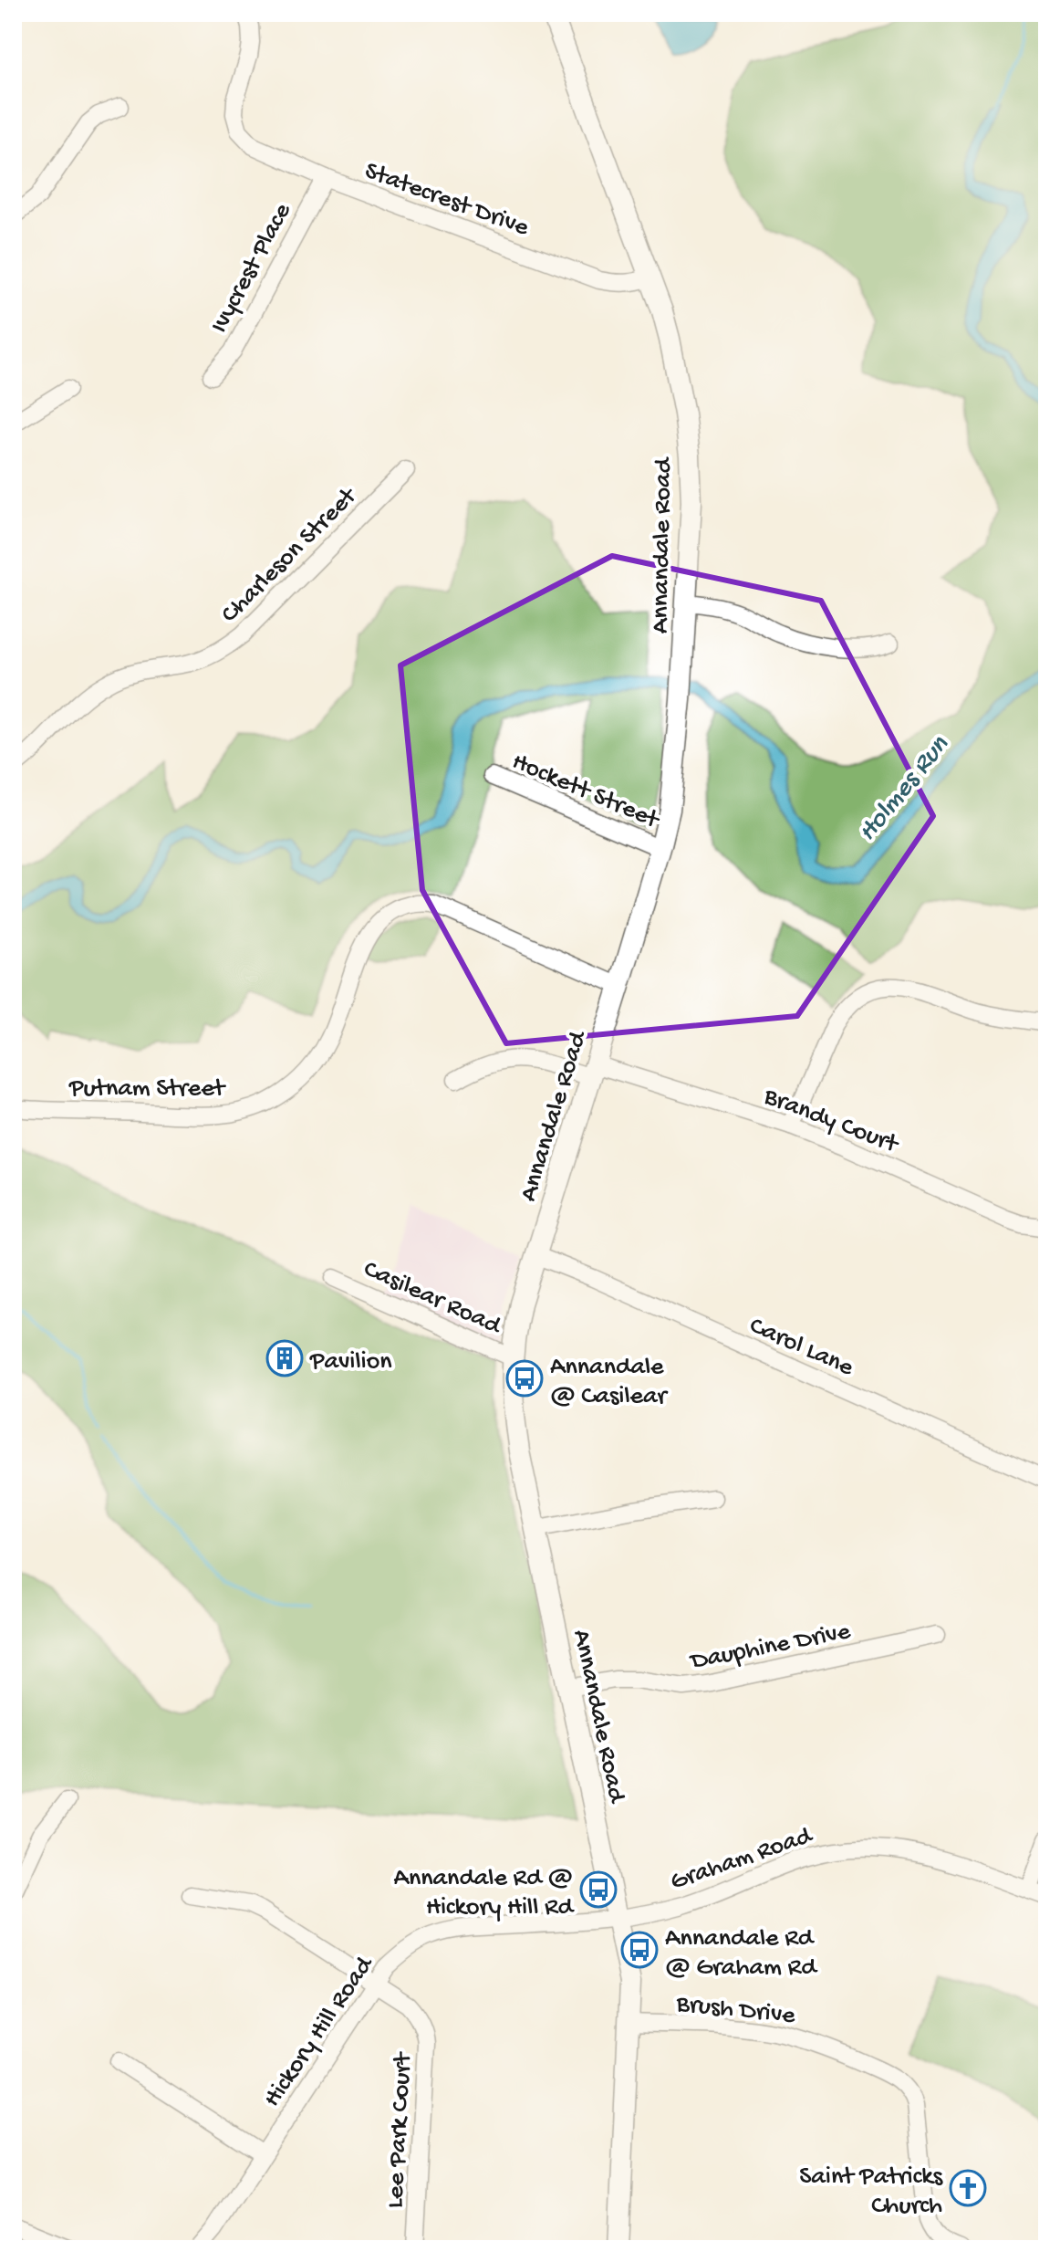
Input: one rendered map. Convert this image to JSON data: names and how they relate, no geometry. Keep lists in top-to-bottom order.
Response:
{
  "streets": {
    "main road": ["Annandale Road"],
    "street": [
      "Statecrest Drive",
      "Ivycrest Place",
      "Charleson Street",
      "Hockett Street",
      "Putnam Street",
      "Brandy Court",
      "Casilear Road",
      "Carol Lane",
      "Dauphine Drive",
      "Graham Road",
      "Brush Drive",
      "Hickory Hill Road",
      "Lee Park Court"
    ]
  },
  "crossings": [
    ["Statecrest Drive", "Ivycrest Place"],
    ["Statecrest Drive", "Annandale Road"],
    ["Annandale Road", "Hockett Street"],
    ["Annandale Road", "Putnam Street"],
    ["Annandale Road", "Brandy Court"],
    ["Annandale Road", "Casilear Road"],
    ["Annandale Road", "Carol Lane"],
    ["Annandale Road", "Dauphine Drive"],
    ["Annandale Road", "Graham Road"],
    ["Annandale Road", "Brush Drive"],
    ["Annandale Road", "Hickory Hill Road"],
    ["Graham Road", "Hickory Hill Road"],
    ["Hickory Hill Road", "Lee Park Court"]
  ],
  "water": ["Holmes Run"],
  "places": {
    "building": ["Pavilion"],
    "bus stop": ["Annandale @ Casilear", "Annandale Rd @ Hickory Hill Rd", "Annandale Rd @ Graham Rd"],
    "church": ["Saint Patricks Church"]
  }
}
